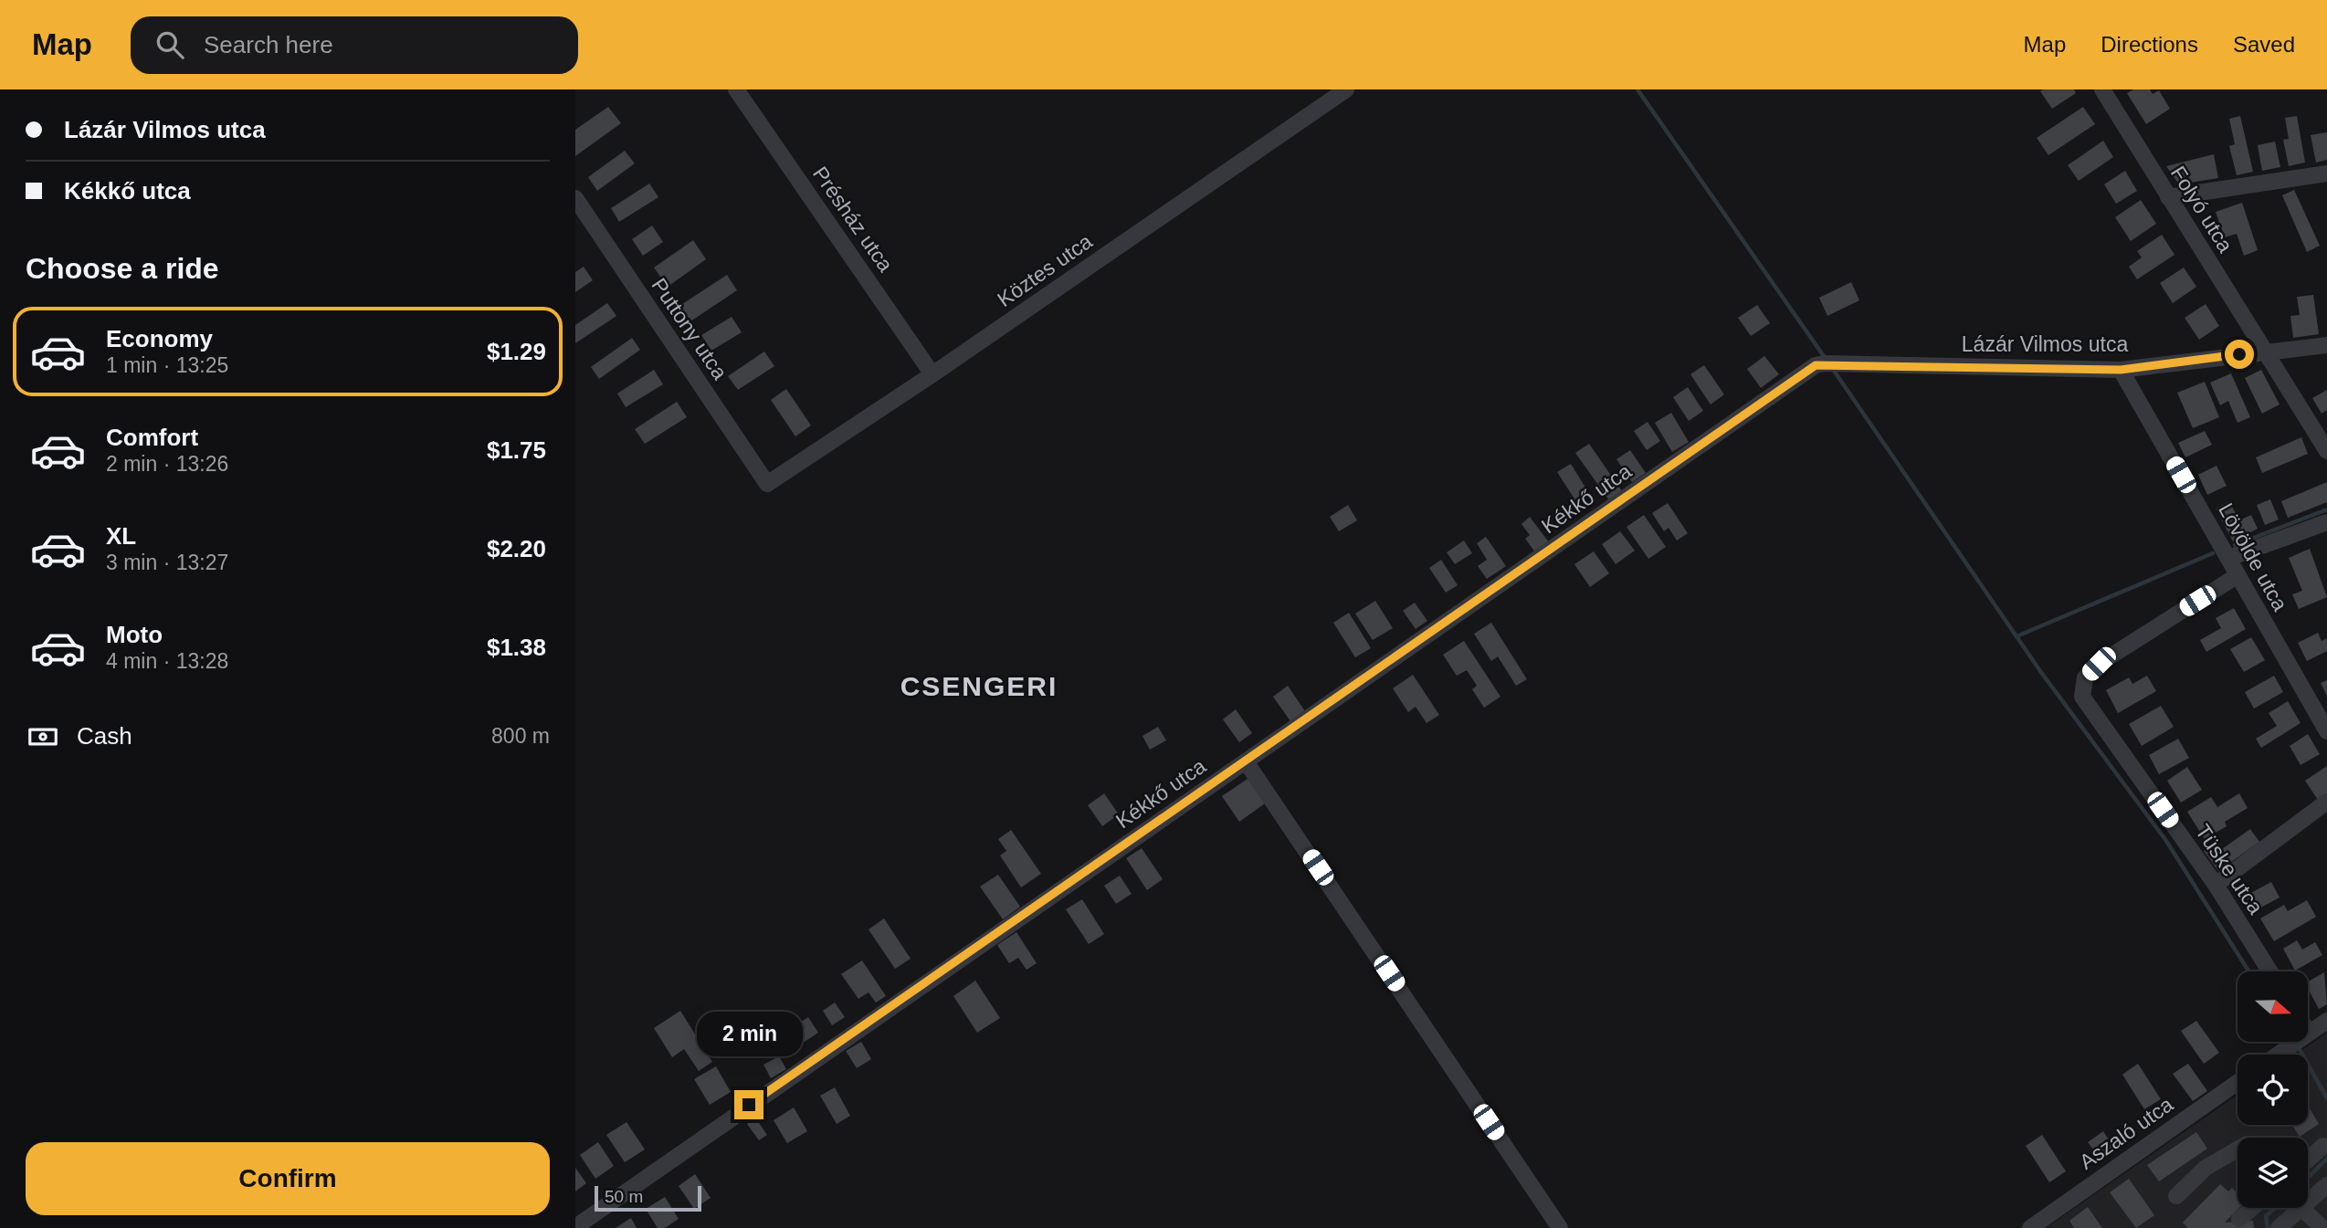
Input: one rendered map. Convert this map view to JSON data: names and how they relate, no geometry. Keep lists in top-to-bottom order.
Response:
{
  "streets": {
    "street": [
      "Folyó utca",
      "Présház utca",
      "Köztes utca",
      "Puttony utca",
      "Lázár Vilmos utca",
      "Kékkő utca",
      "Lövölde utca",
      "Tüske utca",
      "Aszaló utca"
    ]
  },
  "crossings": [
    ["Folyó utca", "Lázár Vilmos utca"],
    ["Présház utca", "Köztes utca"],
    ["Köztes utca", "Puttony utca"],
    ["Lázár Vilmos utca", "Kékkő utca"],
    ["Lázár Vilmos utca", "Lövölde utca"],
    ["Lövölde utca", "Tüske utca"]
  ],
  "districts": ["CSENGERI"],
  "scale_bar": "50 m",
  "north": "right",
  "page": {
    "header": "Map",
    "search": "Search here",
    "nav": ["Map", "Directions", "Saved"],
    "banner": ["Lázár Vilmos utca", "Kékkő utca"],
    "heading": "Choose a ride",
    "list": [
      {
        "name": "Economy",
        "note": "1 min · 13:25",
        "value": "$1.29"
      },
      {
        "name": "Comfort",
        "note": "2 min · 13:26",
        "value": "$1.75"
      },
      {
        "name": "XL",
        "note": "3 min · 13:27",
        "value": "$2.20"
      },
      {
        "name": "Moto",
        "note": "4 min · 13:28",
        "value": "$1.38"
      }
    ],
    "pay": ["Cash", "800 m"],
    "bubble": "2 min",
    "buttons": "Confirm",
    "scale": "50 m"
  }
}
